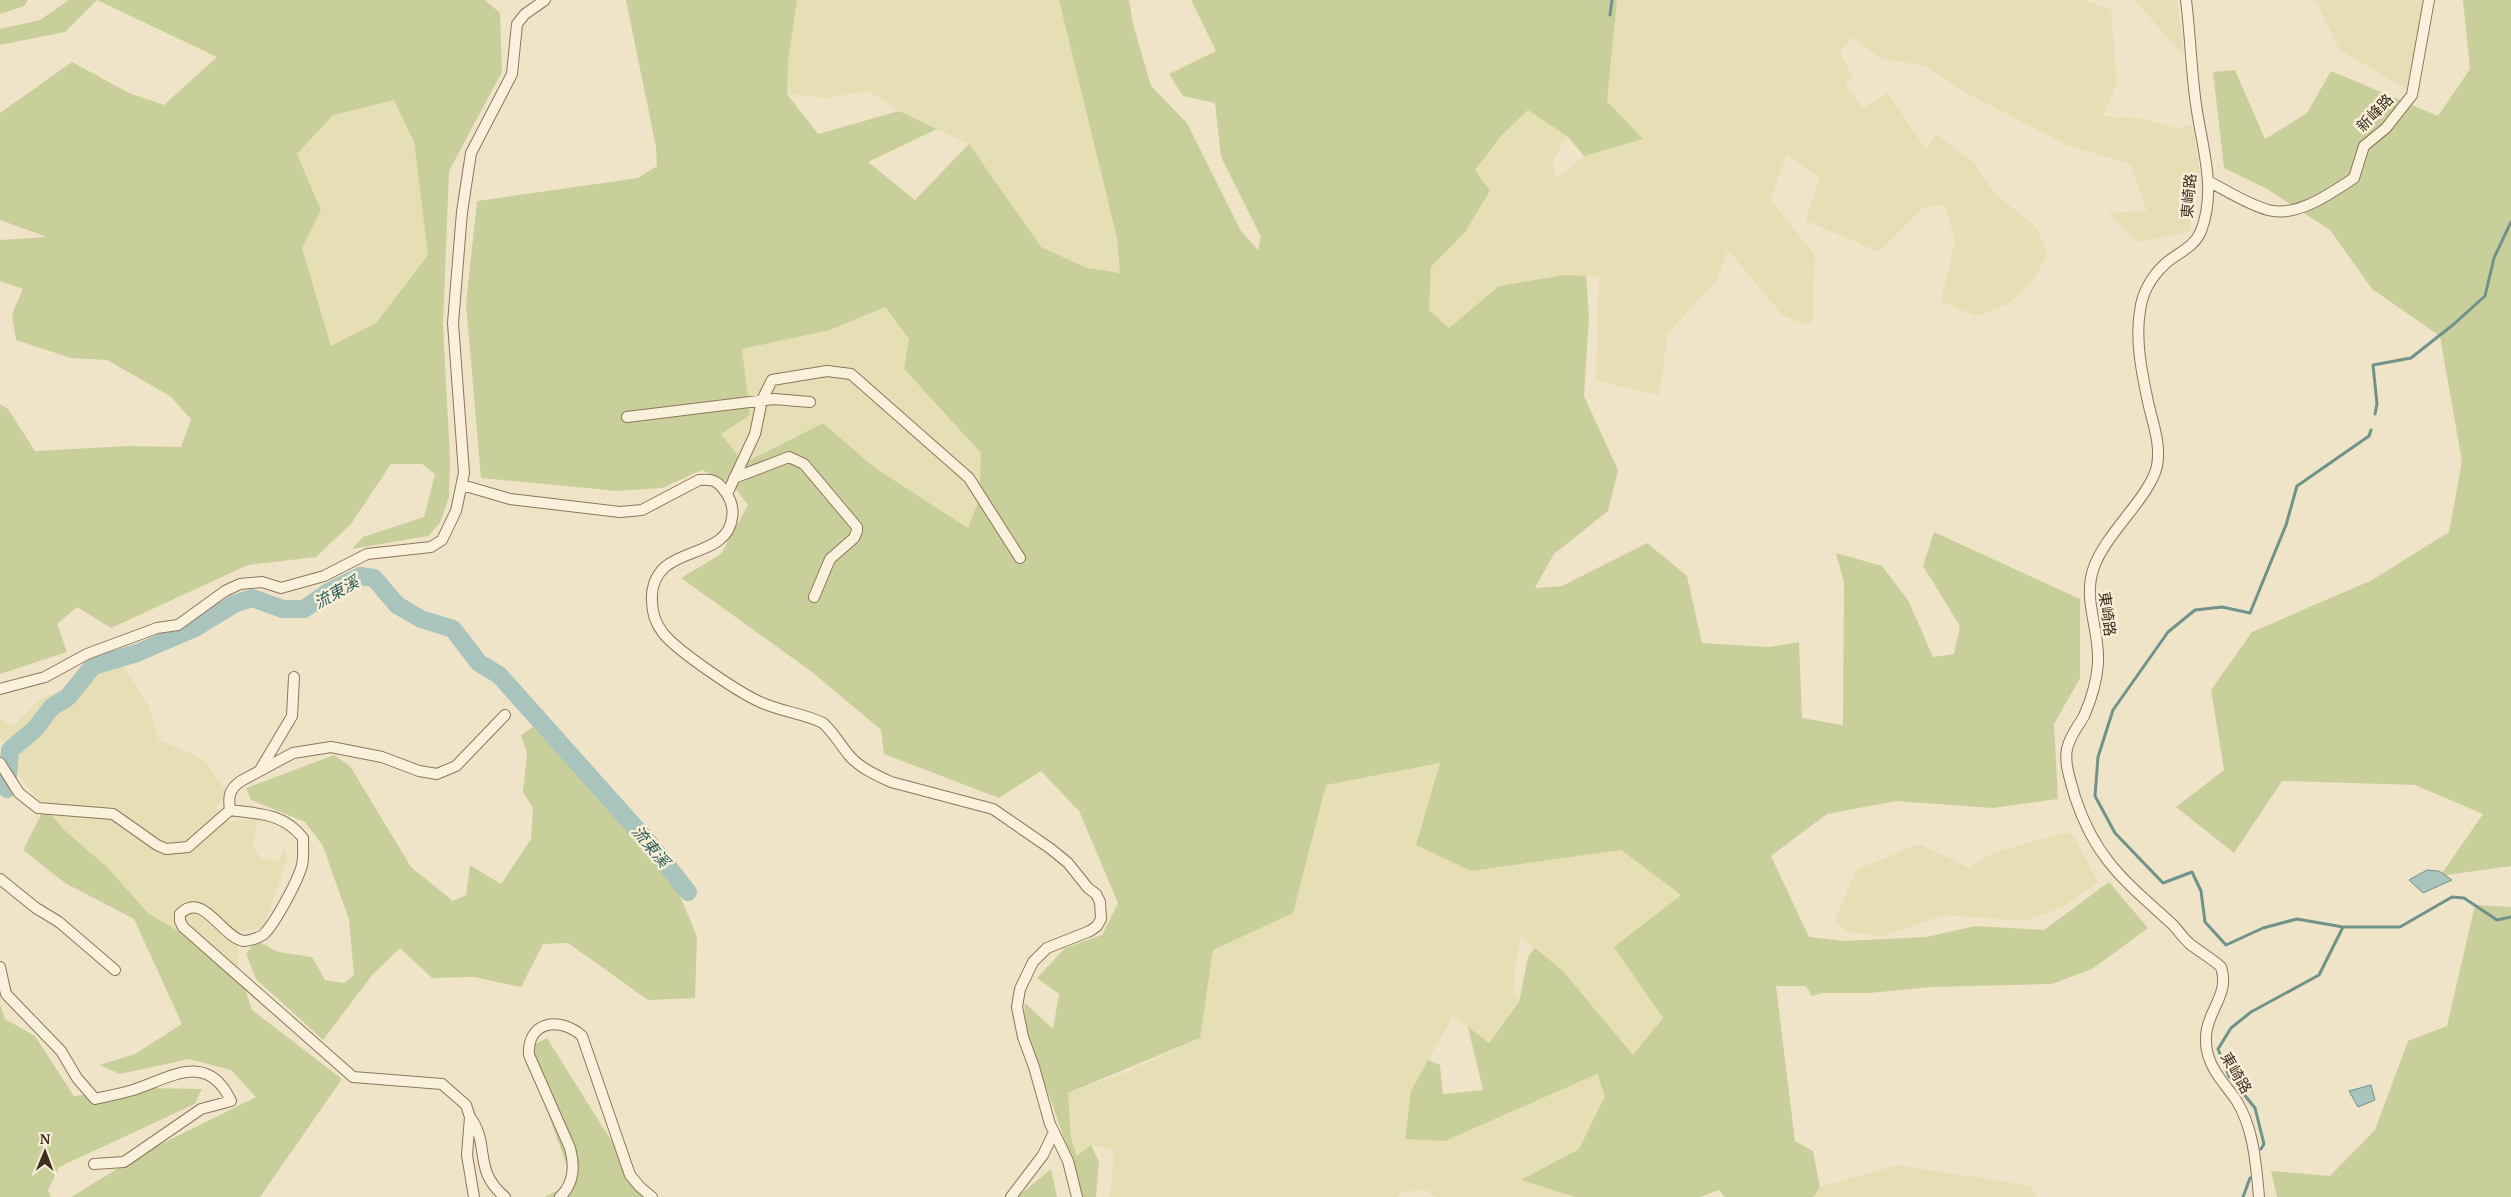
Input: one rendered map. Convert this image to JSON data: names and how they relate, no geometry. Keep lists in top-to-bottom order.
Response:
{
  "streets": {
    "street": ["新峰路", "東崎路"]
  },
  "crossings": [
    ["新峰路", "東崎路"]
  ],
  "water": ["流東溪"],
  "north": "top"
}
